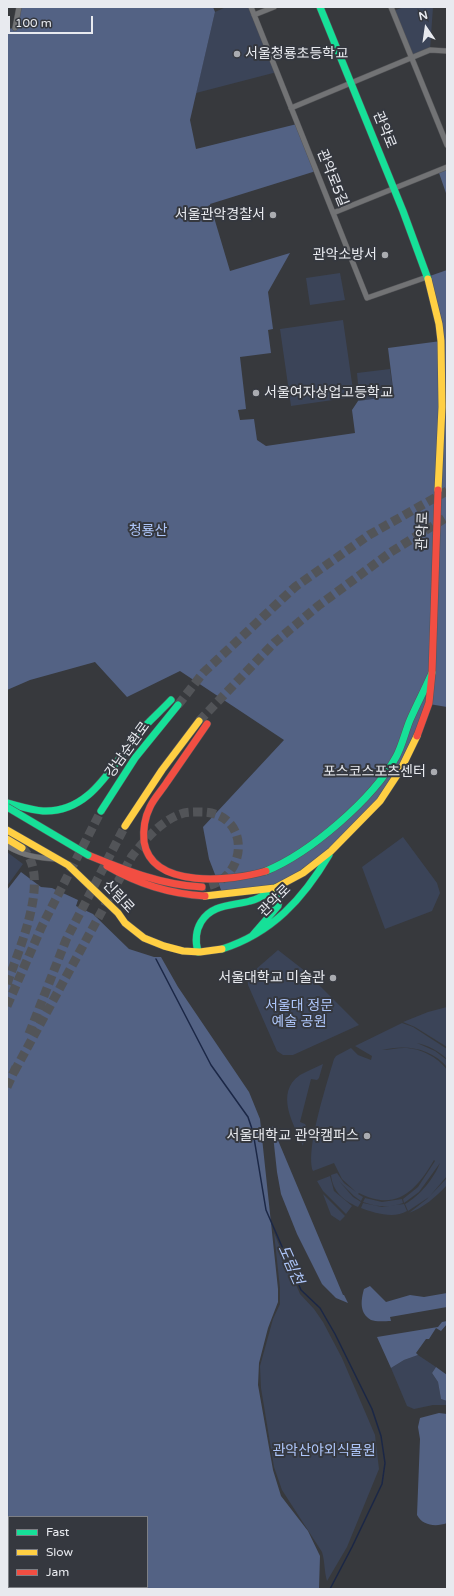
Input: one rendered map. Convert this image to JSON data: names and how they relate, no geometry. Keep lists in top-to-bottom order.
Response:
{
  "streets": {
    "main road": ["관악로", "강남순환로", "신림로"],
    "street": ["관악로5길"]
  },
  "crossings": [
    ["관악로", "관악로5길"],
    ["관악로", "신림로"]
  ],
  "water": ["도림천"],
  "parks": ["청룡산", "서울대 정문 예술 공원", "관악산야외식물원"],
  "places": [
    "서울청룡초등학교",
    "서울관악경찰서",
    "관악소방서",
    "서울여자상업고등학교",
    "포스코스포츠센터",
    "서울대학교 미술관",
    "서울대학교 관악캠퍼스"
  ],
  "legend": ["Fast", "Slow", "Jam"],
  "scale_bar": "100 m",
  "north": "top"
}
